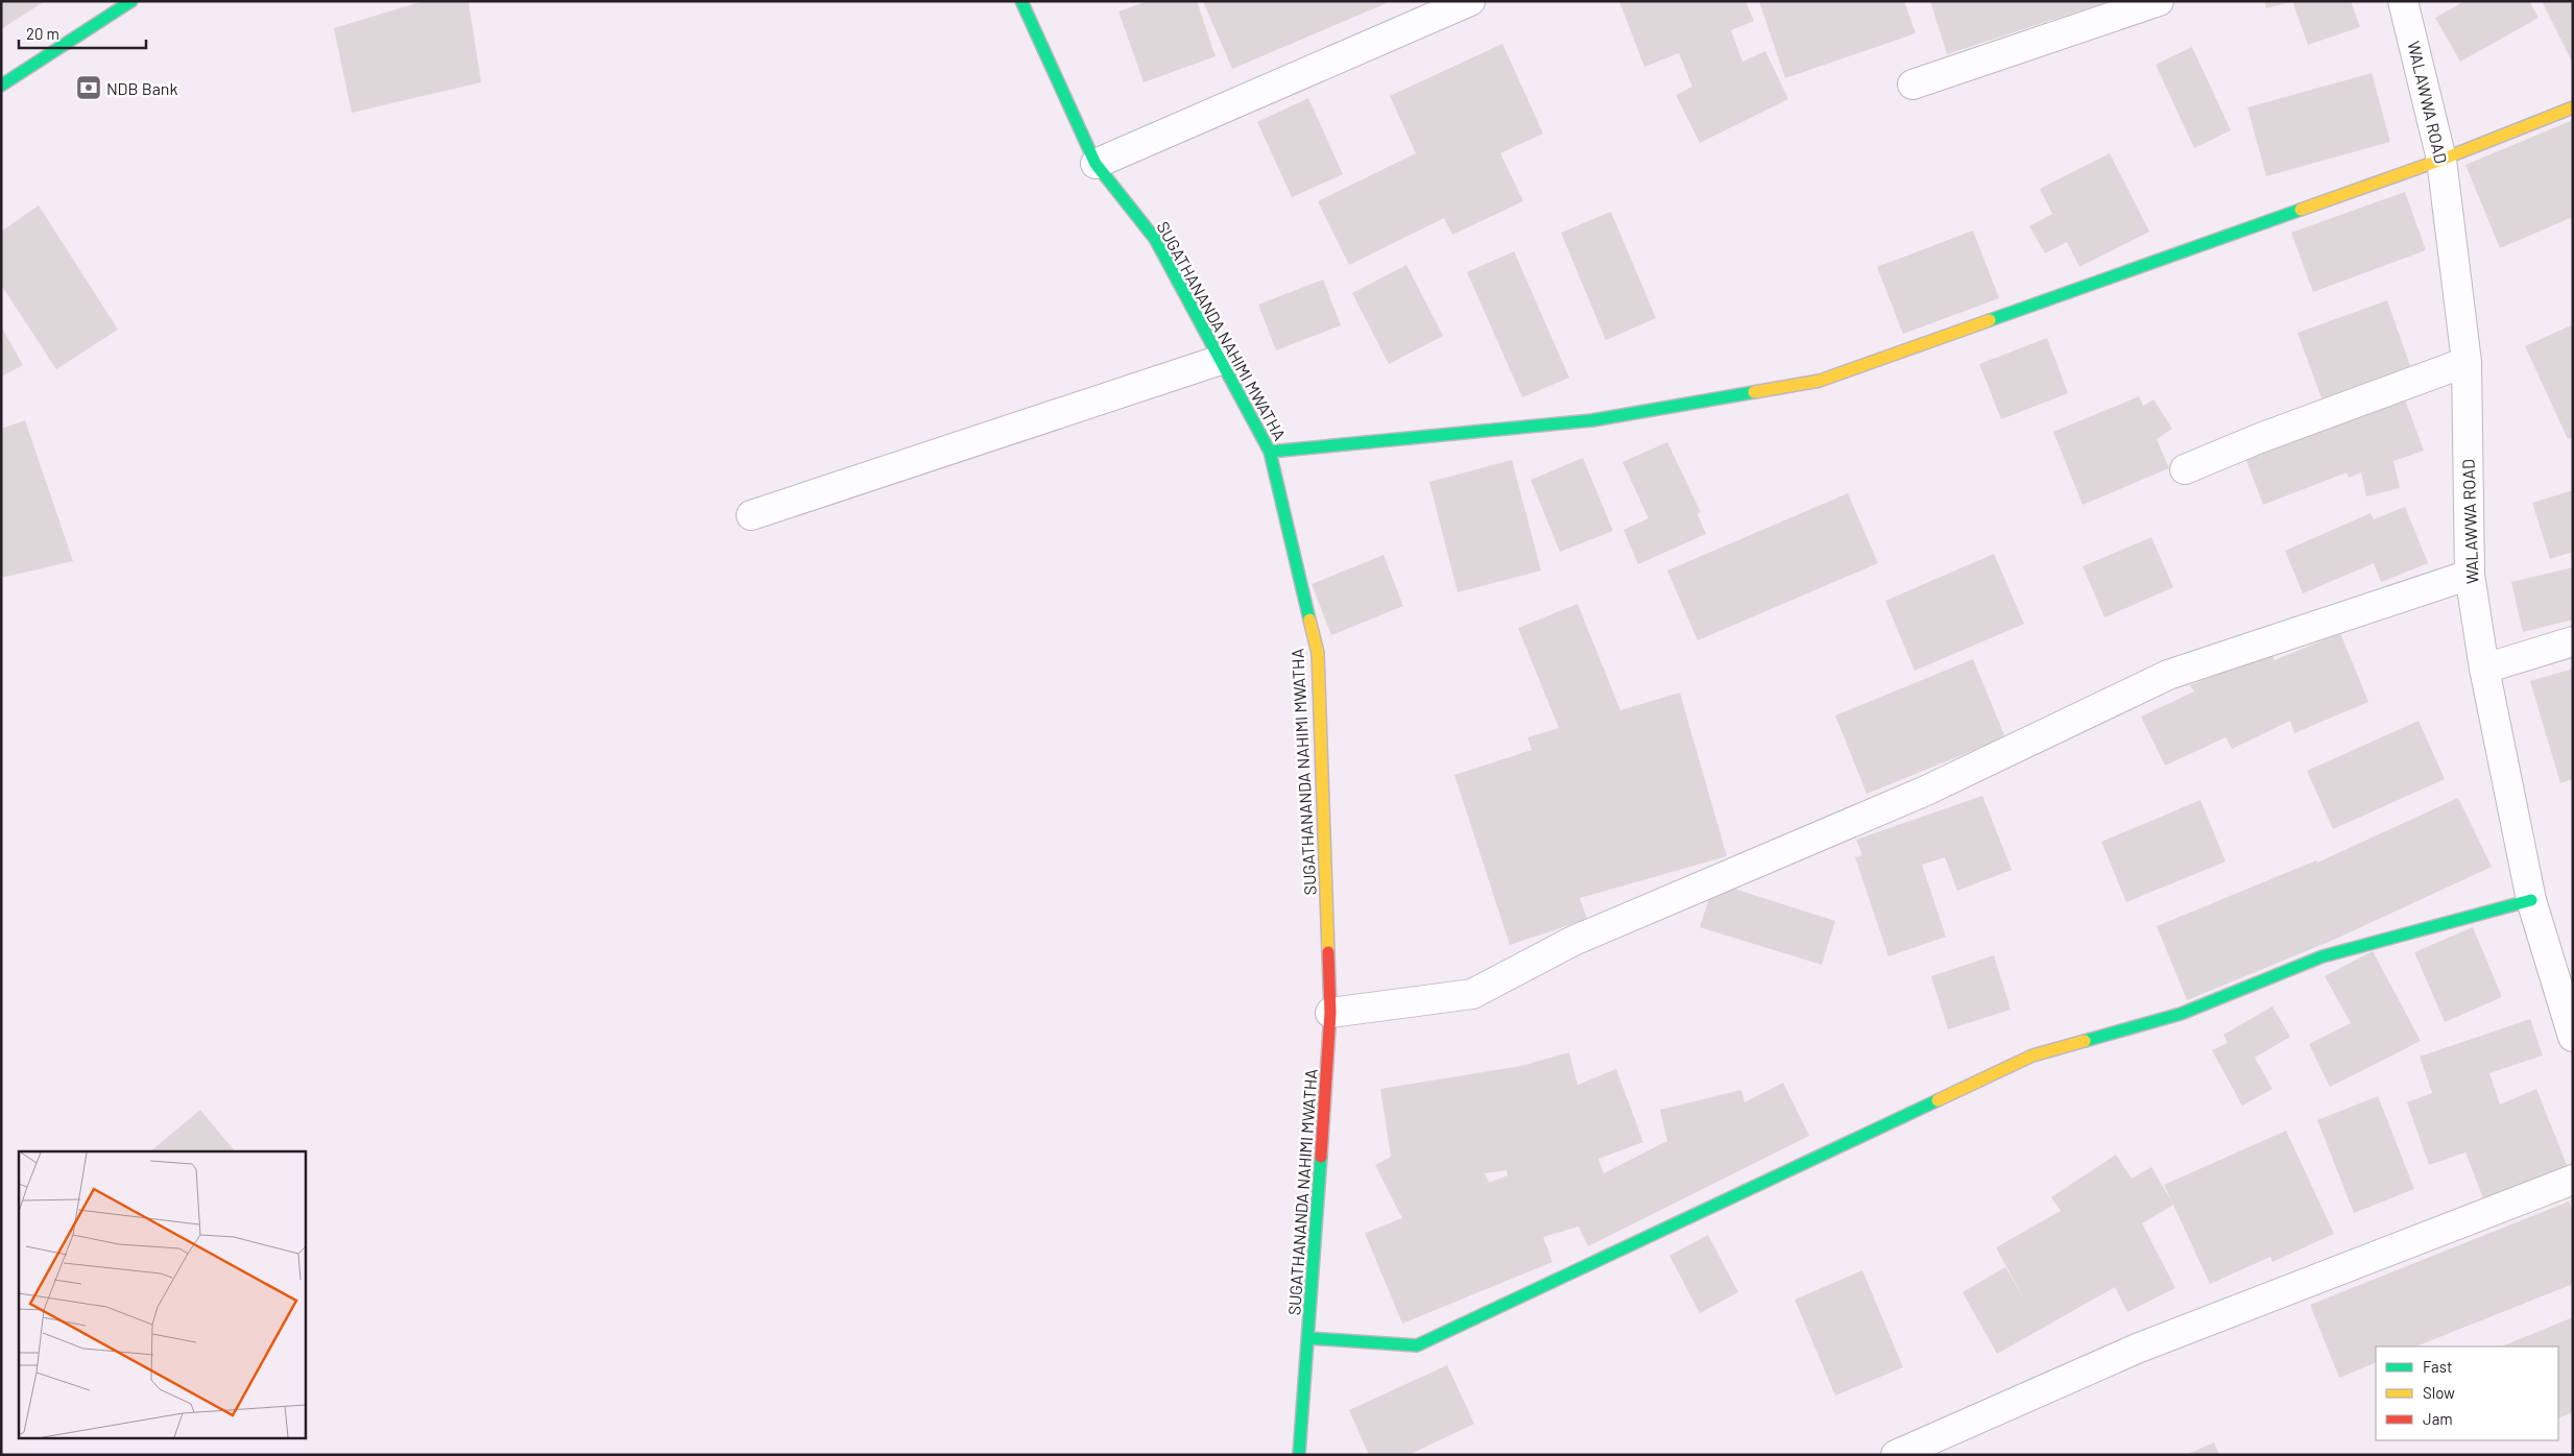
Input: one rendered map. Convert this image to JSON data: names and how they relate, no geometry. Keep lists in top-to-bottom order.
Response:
{
  "streets": {
    "main road": ["SUGATHANANDA NAHIMI MWATHA"],
    "street": ["WALAWWA ROAD"]
  },
  "places": {
    "bank": ["NDB Bank"]
  },
  "legend": ["Fast", "Slow", "Jam"],
  "scale_bar": "20 m"
}
